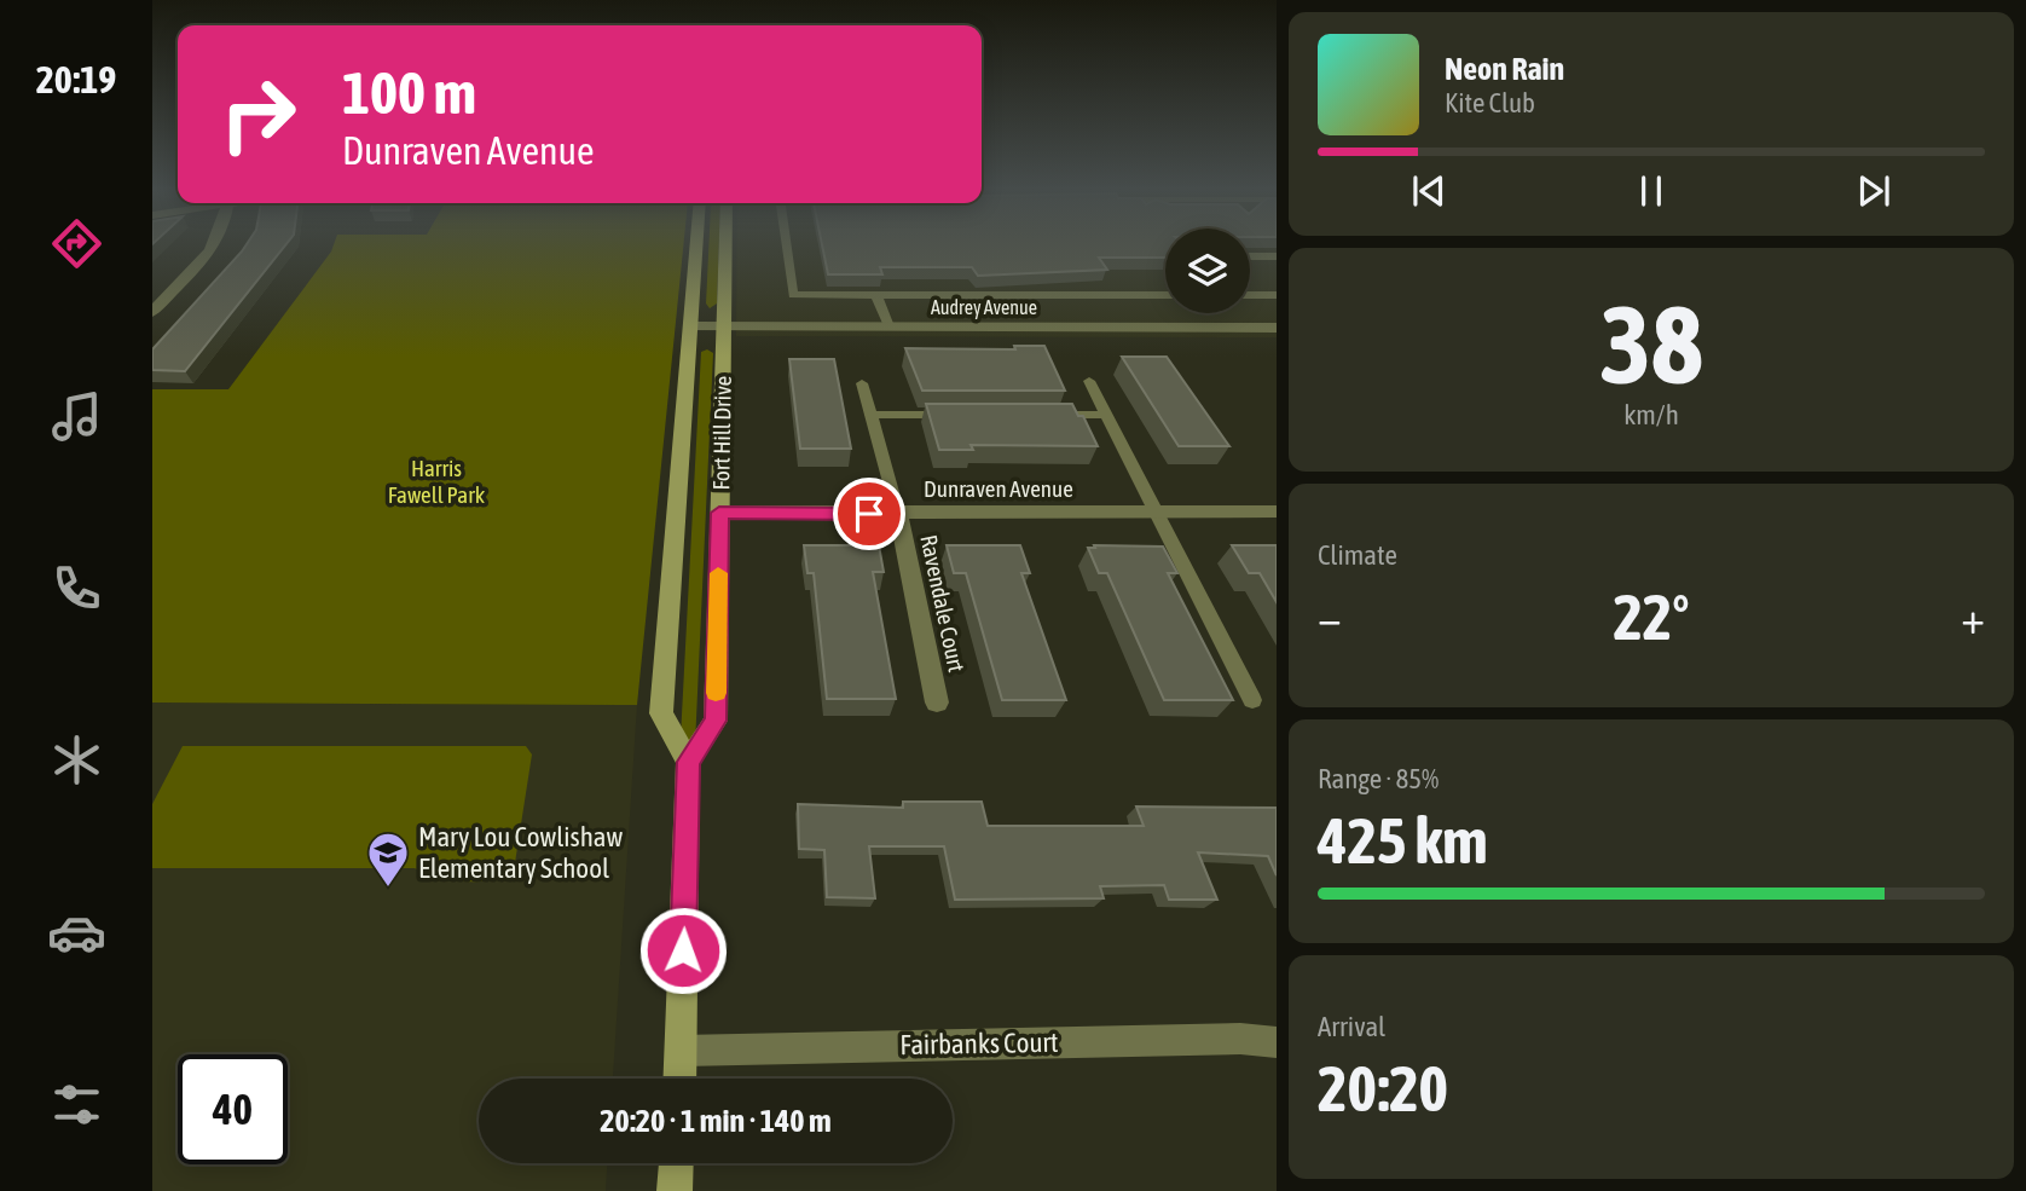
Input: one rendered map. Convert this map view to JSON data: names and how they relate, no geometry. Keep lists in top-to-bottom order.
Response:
{
  "streets": {
    "street": [
      "Audrey Avenue",
      "Fort Hill Drive",
      "Dunraven Avenue",
      "Ravendale Court",
      "Fairbanks Court"
    ]
  },
  "crossings": [
    ["Audrey Avenue", "Fort Hill Drive"],
    ["Fort Hill Drive", "Dunraven Avenue"],
    ["Dunraven Avenue", "Ravendale Court"]
  ],
  "parks": ["Harris Fawell Park"],
  "places": {
    "school or university": ["Mary Lou Cowlishaw Elementary School"]
  },
  "page": {
    "tabs": "20:19",
    "turn": ["100 m", "Dunraven Avenue"],
    "song": ["Neon Rain", "Kite Club"],
    "tile": [
      ["38", "km/h"],
      "Climate",
      ["Range · 85%", "425 km"],
      ["Arrival", "20:20"]
    ],
    "heat": ["−", "22°", "+"],
    "limit": "40",
    "trip": "20:20 · 1 min · 140 m"
  }
}
